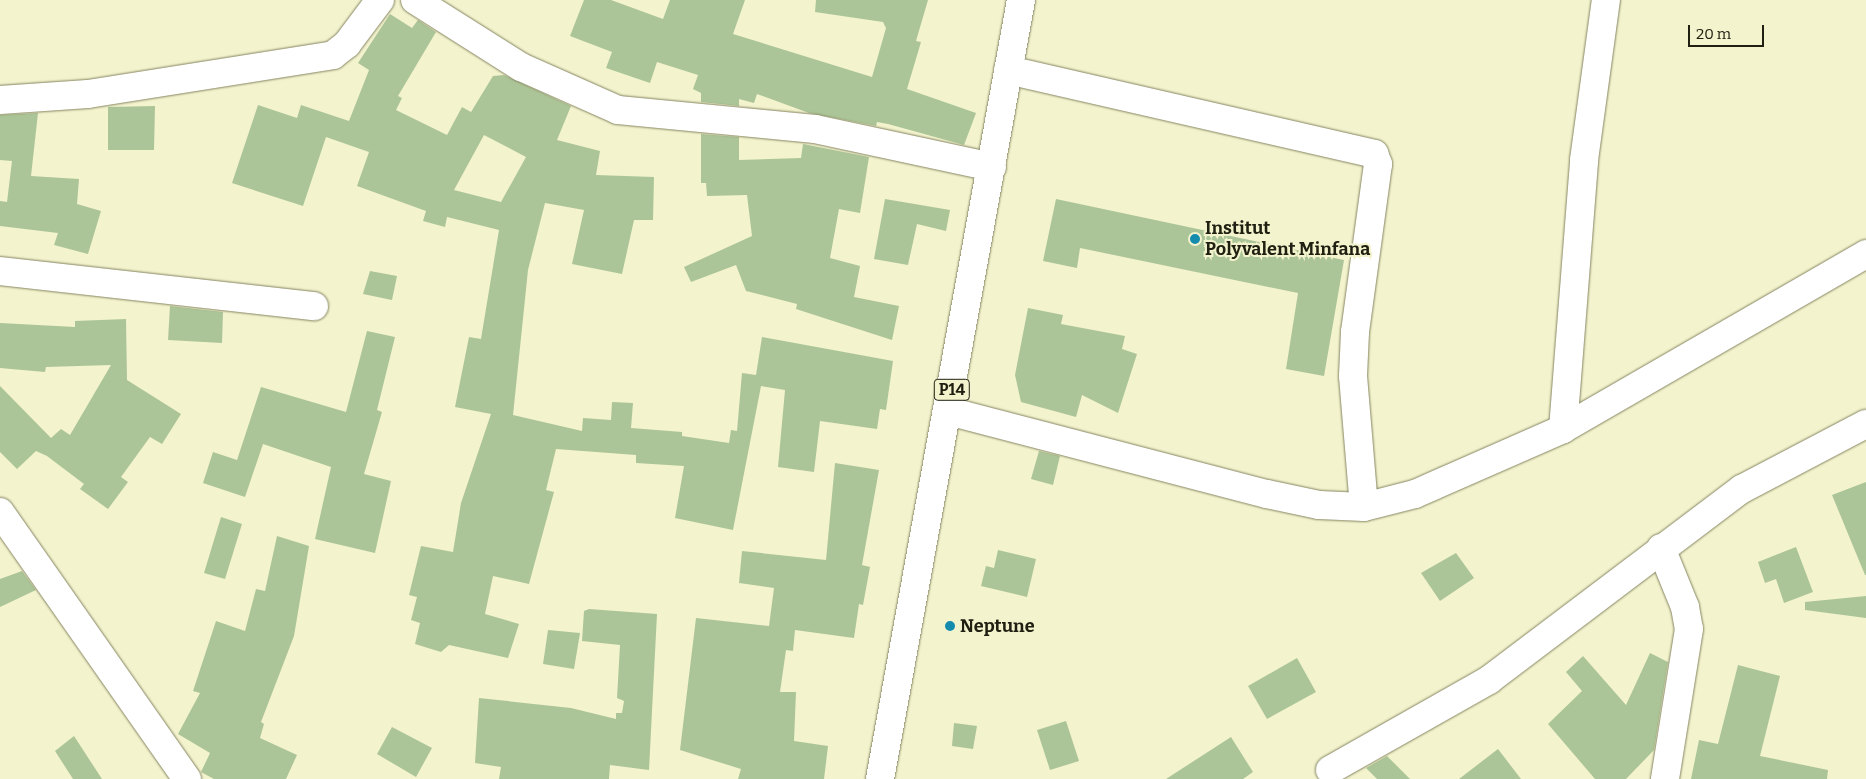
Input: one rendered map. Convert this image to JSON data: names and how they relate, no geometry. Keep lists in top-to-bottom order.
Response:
{
  "streets": {
    "street": ["P14"]
  },
  "places": ["Institut Polyvalent Minfana", "Neptune"],
  "scale_bar": "20 m"
}
